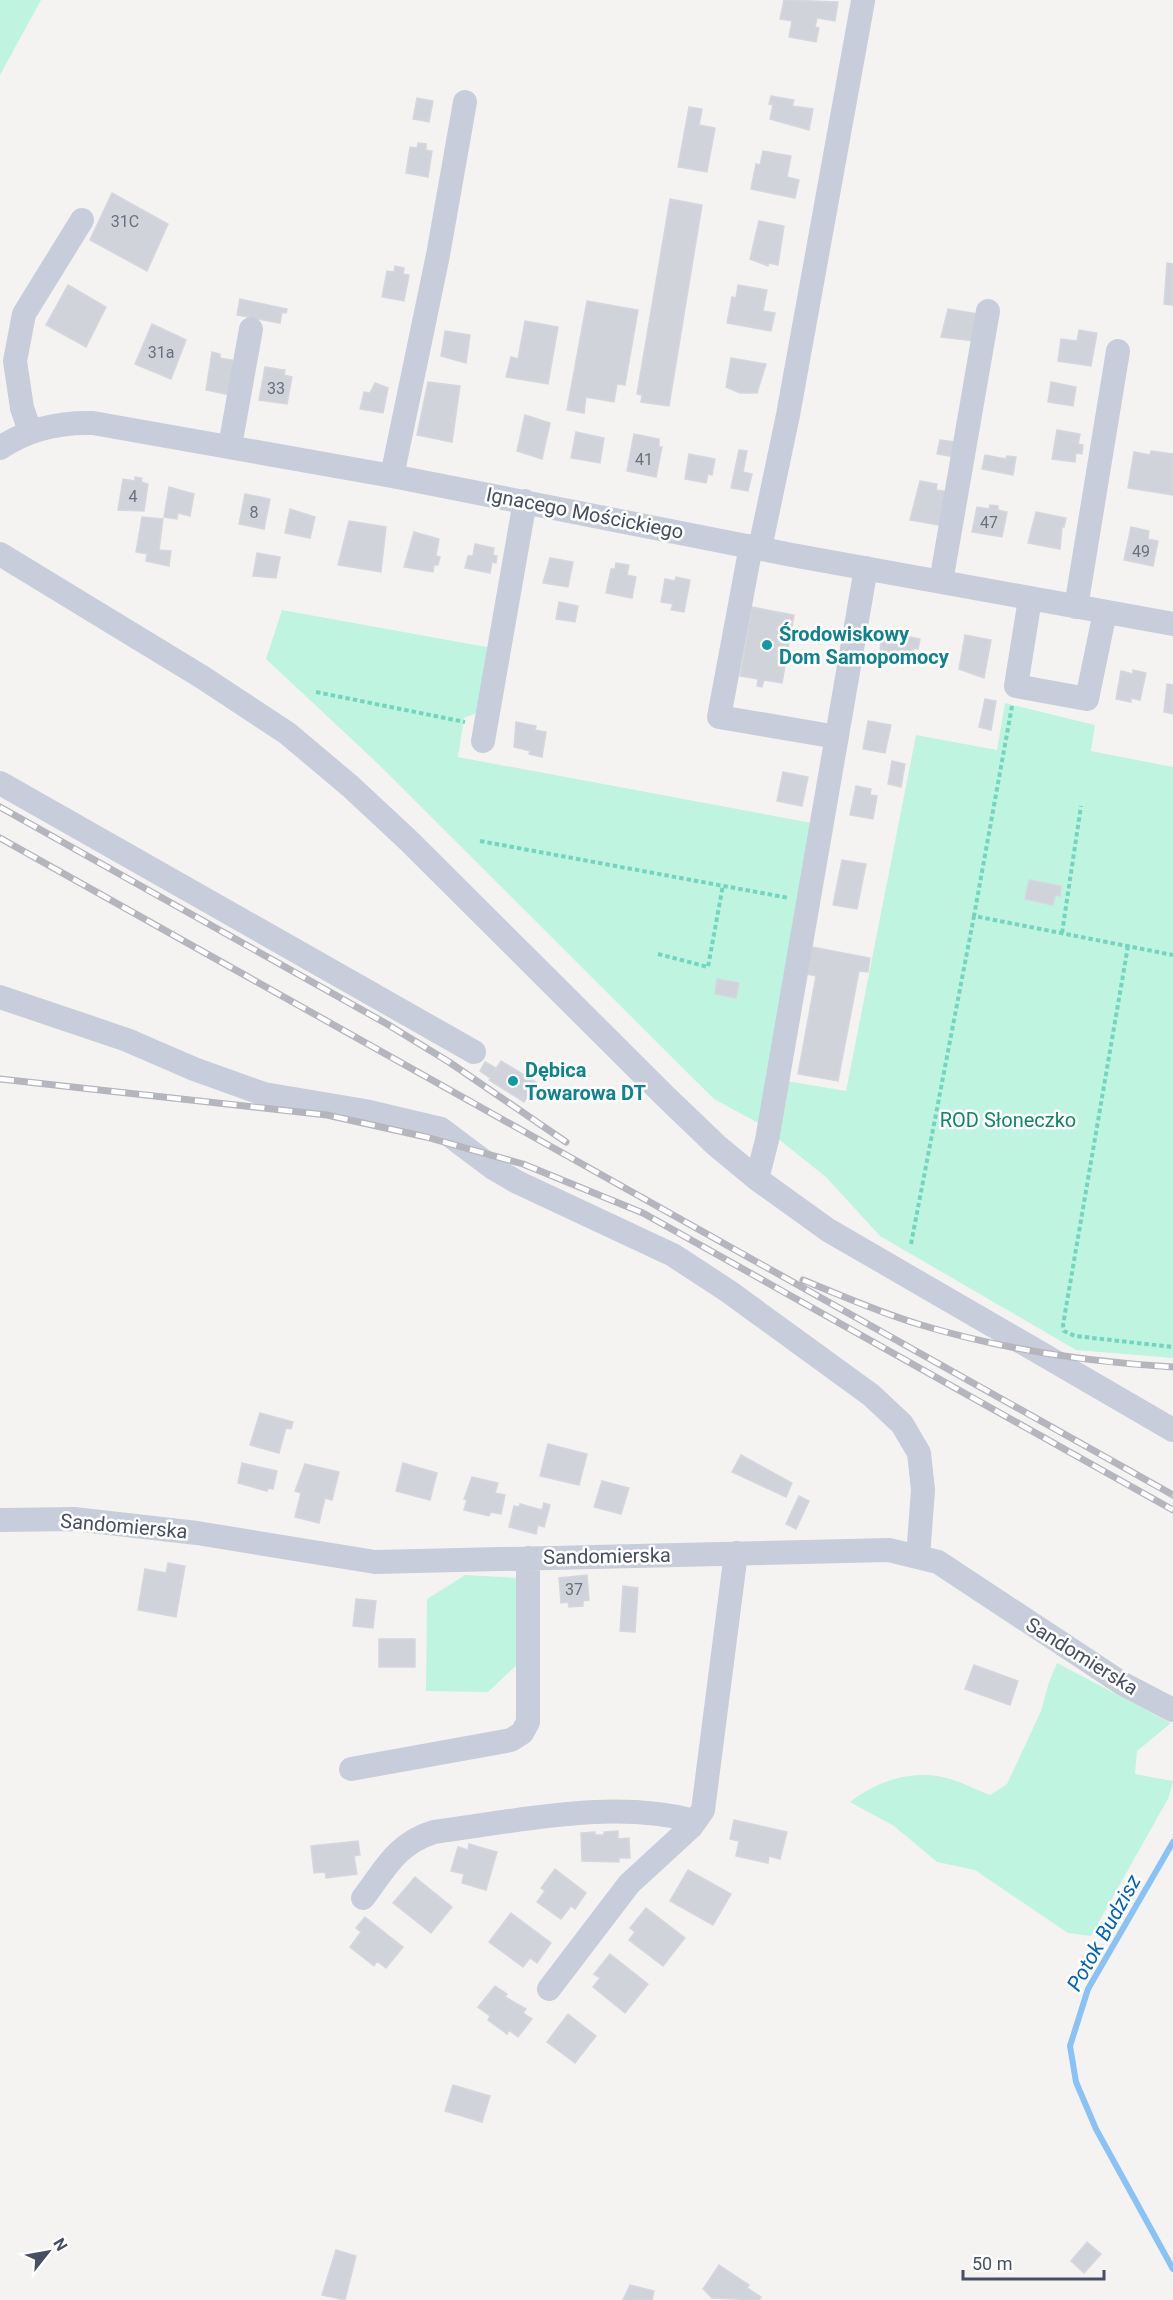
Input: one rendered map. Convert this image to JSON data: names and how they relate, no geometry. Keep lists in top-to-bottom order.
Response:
{
  "streets": {
    "street": ["Ignacego Mościckiego", "Sandomierska"]
  },
  "water": ["Potok Budzisz"],
  "parks": ["ROD Słoneczko"],
  "places": ["Środowiskowy Dom Samopomocy", "Dębica Towarowa DT"],
  "house_numbers": [
    "31C",
    "31a",
    "33",
    "41",
    "4",
    "8",
    "47",
    "49",
    "37"
  ],
  "scale_bar": "50 m",
  "north": "top right"
}
